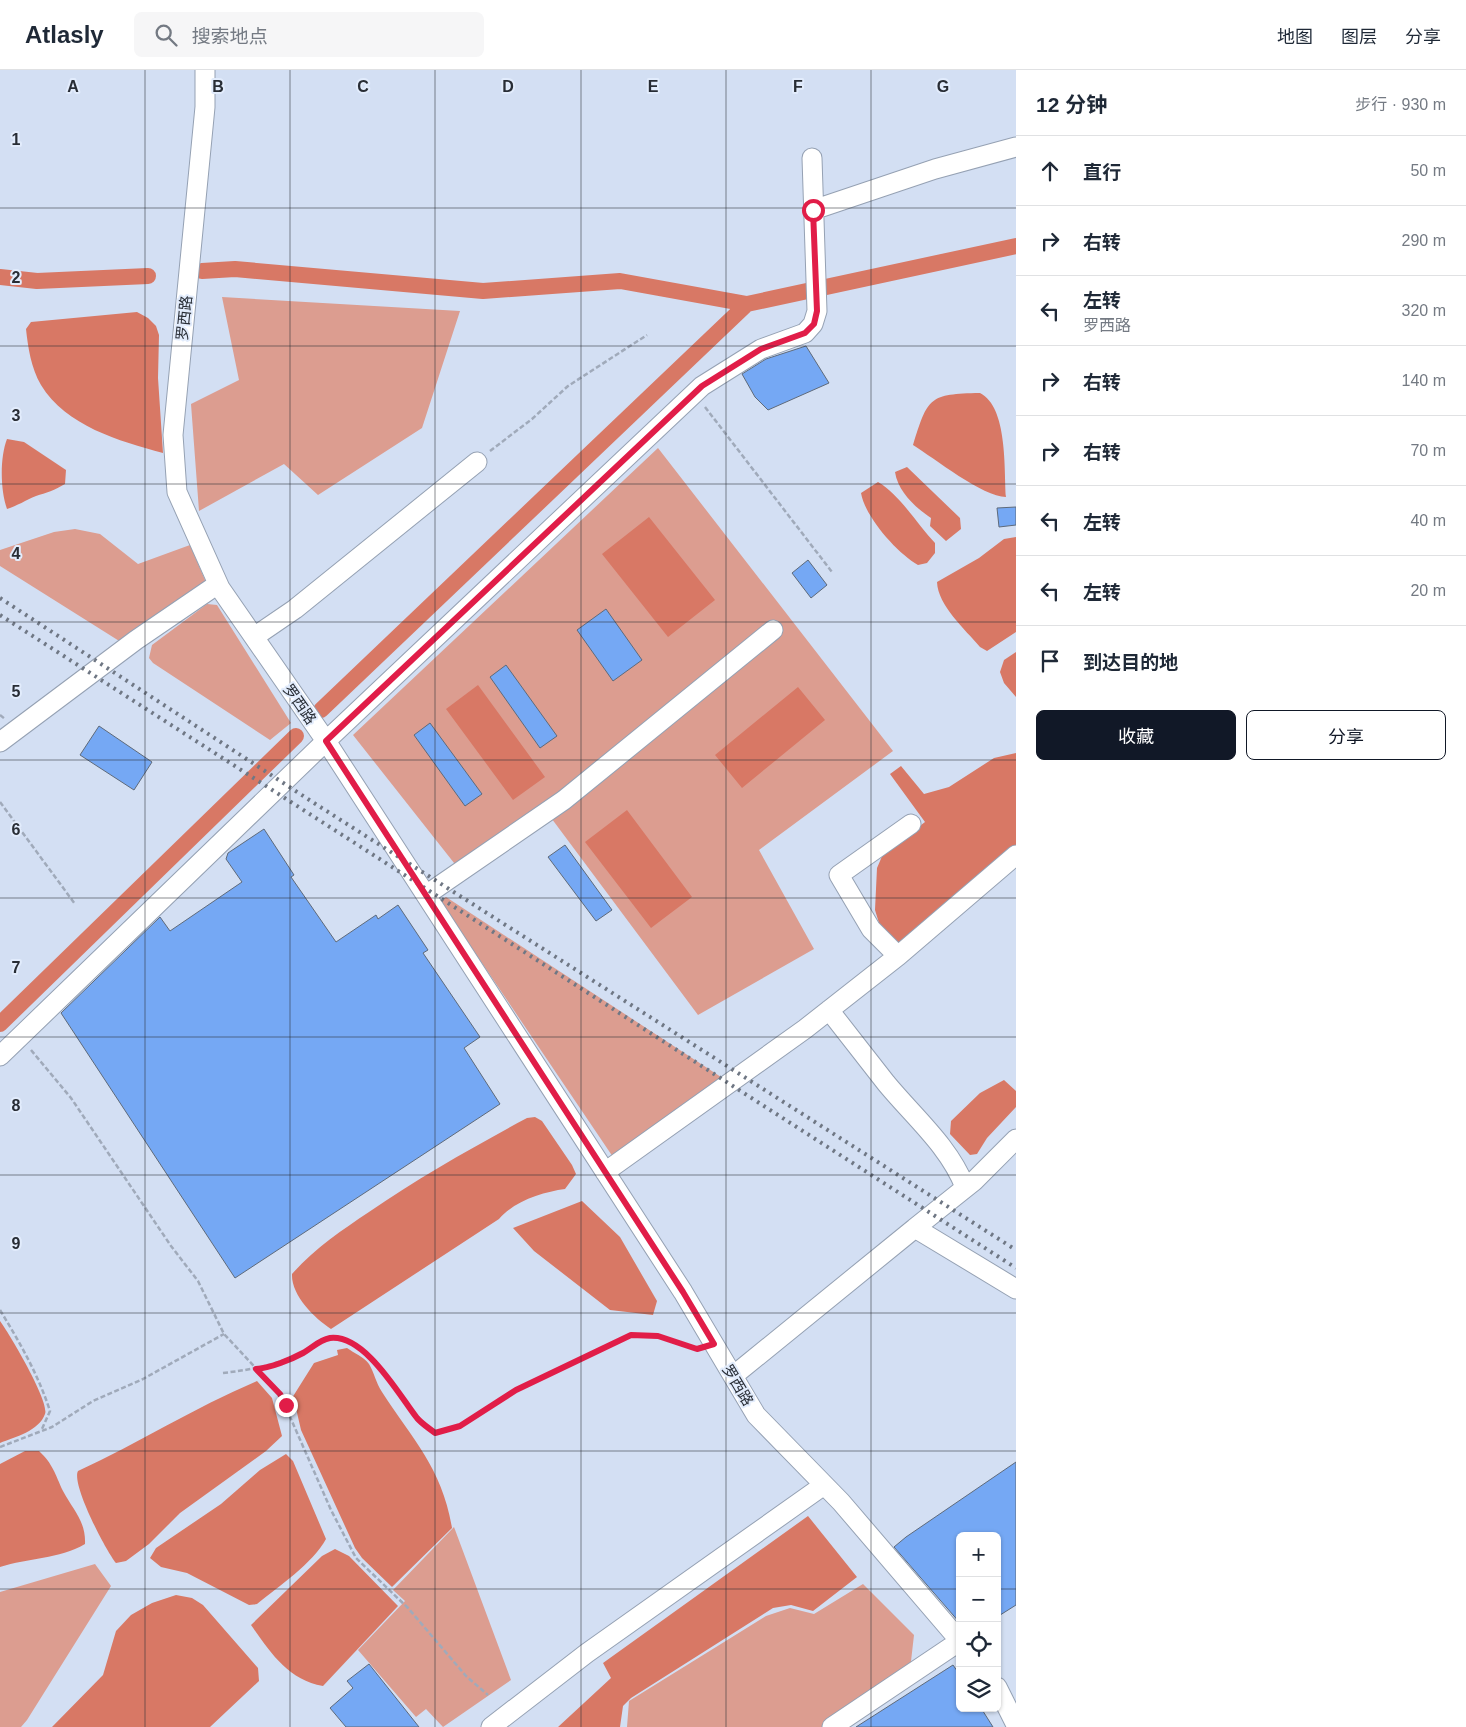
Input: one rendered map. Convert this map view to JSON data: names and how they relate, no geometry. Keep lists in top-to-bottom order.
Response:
{
  "streets": {
    "street": ["罗西路"]
  },
  "page": {
    "header": "Atlasly",
    "search": "搜索地点",
    "nav": ["地图", "图层", "分享"],
    "heading": ["12 分钟", "步行 · 930 m"],
    "list": [
      ["直行", "50 m"],
      ["右转", "290 m"],
      ["左转", "罗西路", "320 m"],
      ["右转", "140 m"],
      ["右转", "70 m"],
      ["左转", "40 m"],
      ["左转", "20 m"],
      "到达目的地"
    ],
    "buttons": ["收藏", "分享"],
    "map_buttons": ["+", "−"]
  },
  "grid": {
    "columns": [
      "A",
      "B",
      "C",
      "D",
      "E",
      "F",
      "G"
    ],
    "rows": [
      "1",
      "2",
      "3",
      "4",
      "5",
      "6",
      "7",
      "8",
      "9"
    ]
  }
}
